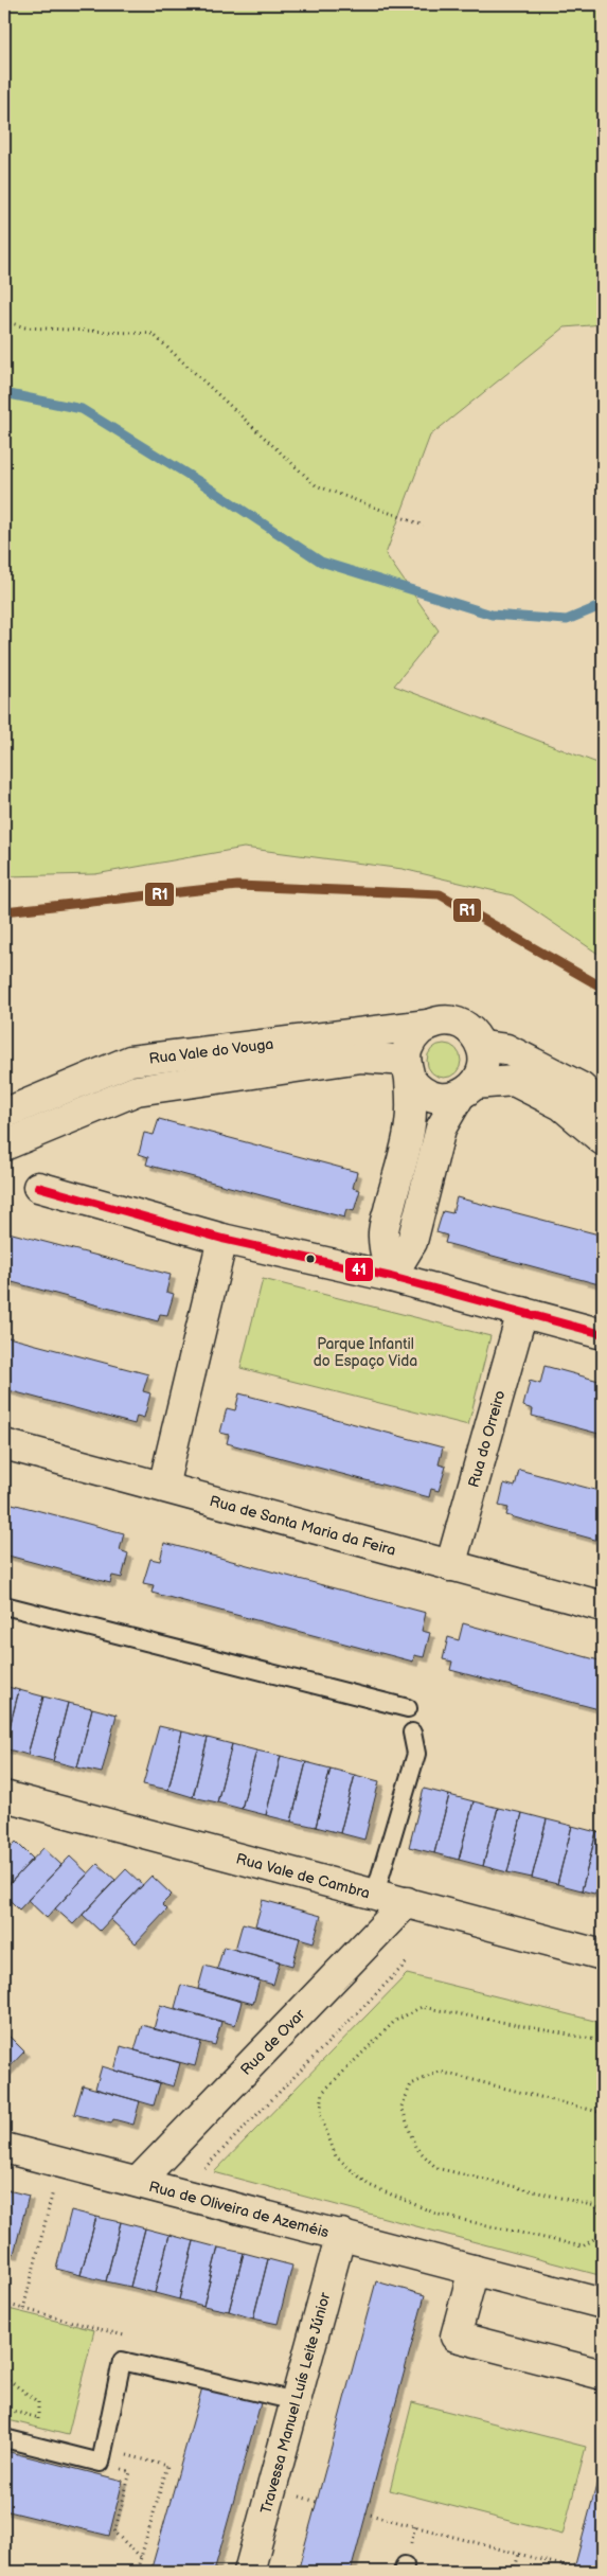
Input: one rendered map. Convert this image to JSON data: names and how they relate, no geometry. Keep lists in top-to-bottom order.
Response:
{
  "streets": {
    "street": [
      "Rua Vale do Vouga",
      "Rua do Orreiro",
      "Rua de Santa Maria da Feira",
      "Rua Vale de Cambra",
      "Rua de Ovar",
      "Rua de Oliveira de Azeméis",
      "Travessa Manuel Luís Leite Júnior"
    ]
  },
  "crossings": [
    ["Rua do Orreiro", "Rua de Santa Maria da Feira"],
    ["Rua Vale de Cambra", "Rua de Ovar"],
    ["Rua de Ovar", "Rua de Oliveira de Azeméis"],
    ["Rua de Oliveira de Azeméis", "Travessa Manuel Luís Leite Júnior"]
  ],
  "parks": ["Parque Infantil do Espaço Vida"],
  "lines": ["transit line R1", "transit line 41"]
}
